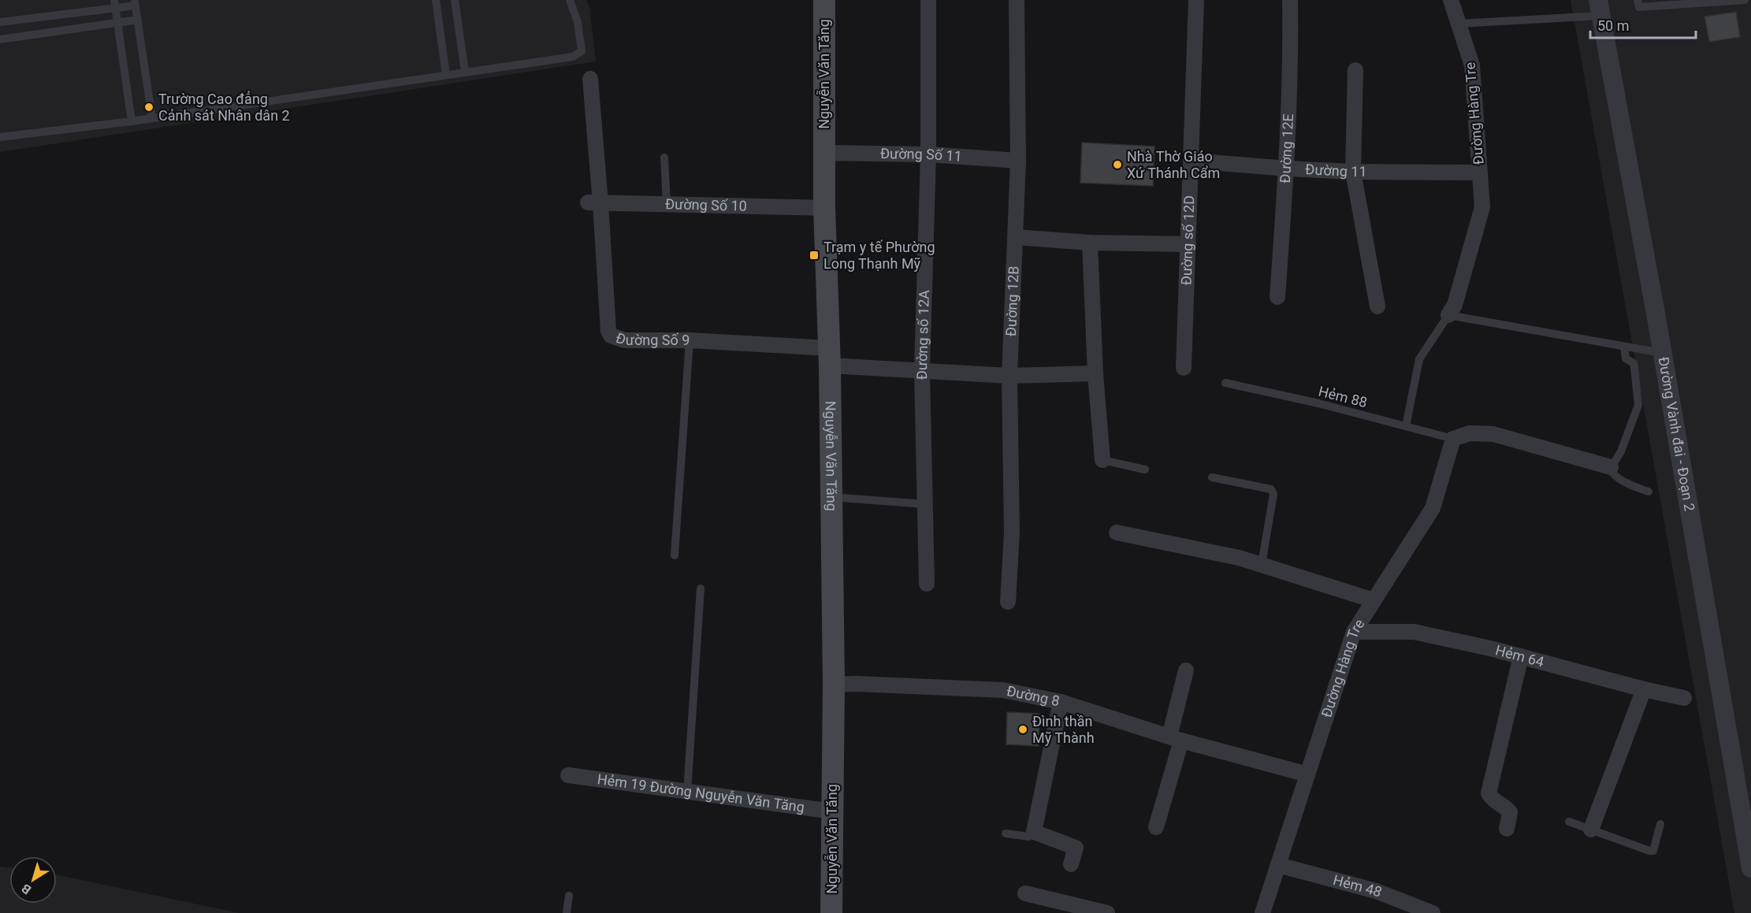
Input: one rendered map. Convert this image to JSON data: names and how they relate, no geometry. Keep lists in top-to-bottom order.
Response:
{
  "streets": {
    "main road": ["Nguyễn Văn Tăng"],
    "street": [
      "Đường Hàng Tre",
      "Đường 12E",
      "Đường Số 11",
      "Đường 11",
      "Đường Số 10",
      "Đường số 12D",
      "Đường 12B",
      "Đường số 12A",
      "Đường Số 9",
      "Đường Vành đai - Đoạn 2",
      "Hẻm 64",
      "Đường 8",
      "Hẻm 19 Đường Nguyễn Văn Tăng",
      "Hẻm 48"
    ],
    "lane": ["Hẻm 88"]
  },
  "crossings": [
    ["Nguyễn Văn Tăng", "Đường Số 11"],
    ["Nguyễn Văn Tăng", "Đường Số 10"],
    ["Nguyễn Văn Tăng", "Đường Số 9"],
    ["Nguyễn Văn Tăng", "Đường 8"],
    ["Nguyễn Văn Tăng", "Hẻm 19 Đường Nguyễn Văn Tăng"],
    ["Đường Hàng Tre", "Đường 11"],
    ["Đường Hàng Tre", "Hẻm 88"],
    ["Đường Hàng Tre", "Hẻm 64"],
    ["Đường Hàng Tre", "Đường 8"],
    ["Đường Hàng Tre", "Hẻm 48"],
    ["Đường 12E", "Đường 11"],
    ["Đường Số 11", "Đường 12B"],
    ["Đường Số 11", "Đường số 12A"],
    ["Đường 11", "Đường số 12D"],
    ["Đường Số 10", "Đường Số 9"],
    ["Đường 12B", "Đường Số 9"],
    ["Đường số 12A", "Đường Số 9"]
  ],
  "places": {
    "other": ["Trường Cao đẳng Cảnh sát Nhân dân 2", "Nhà Thờ Giáo Xứ Thánh Cẩm", "Đình thần Mỹ Thành"],
    "transit": ["Trạm y tế Phường Long Thạnh Mỹ"]
  },
  "scale_bar": "50 m",
  "north": "bottom left"
}
